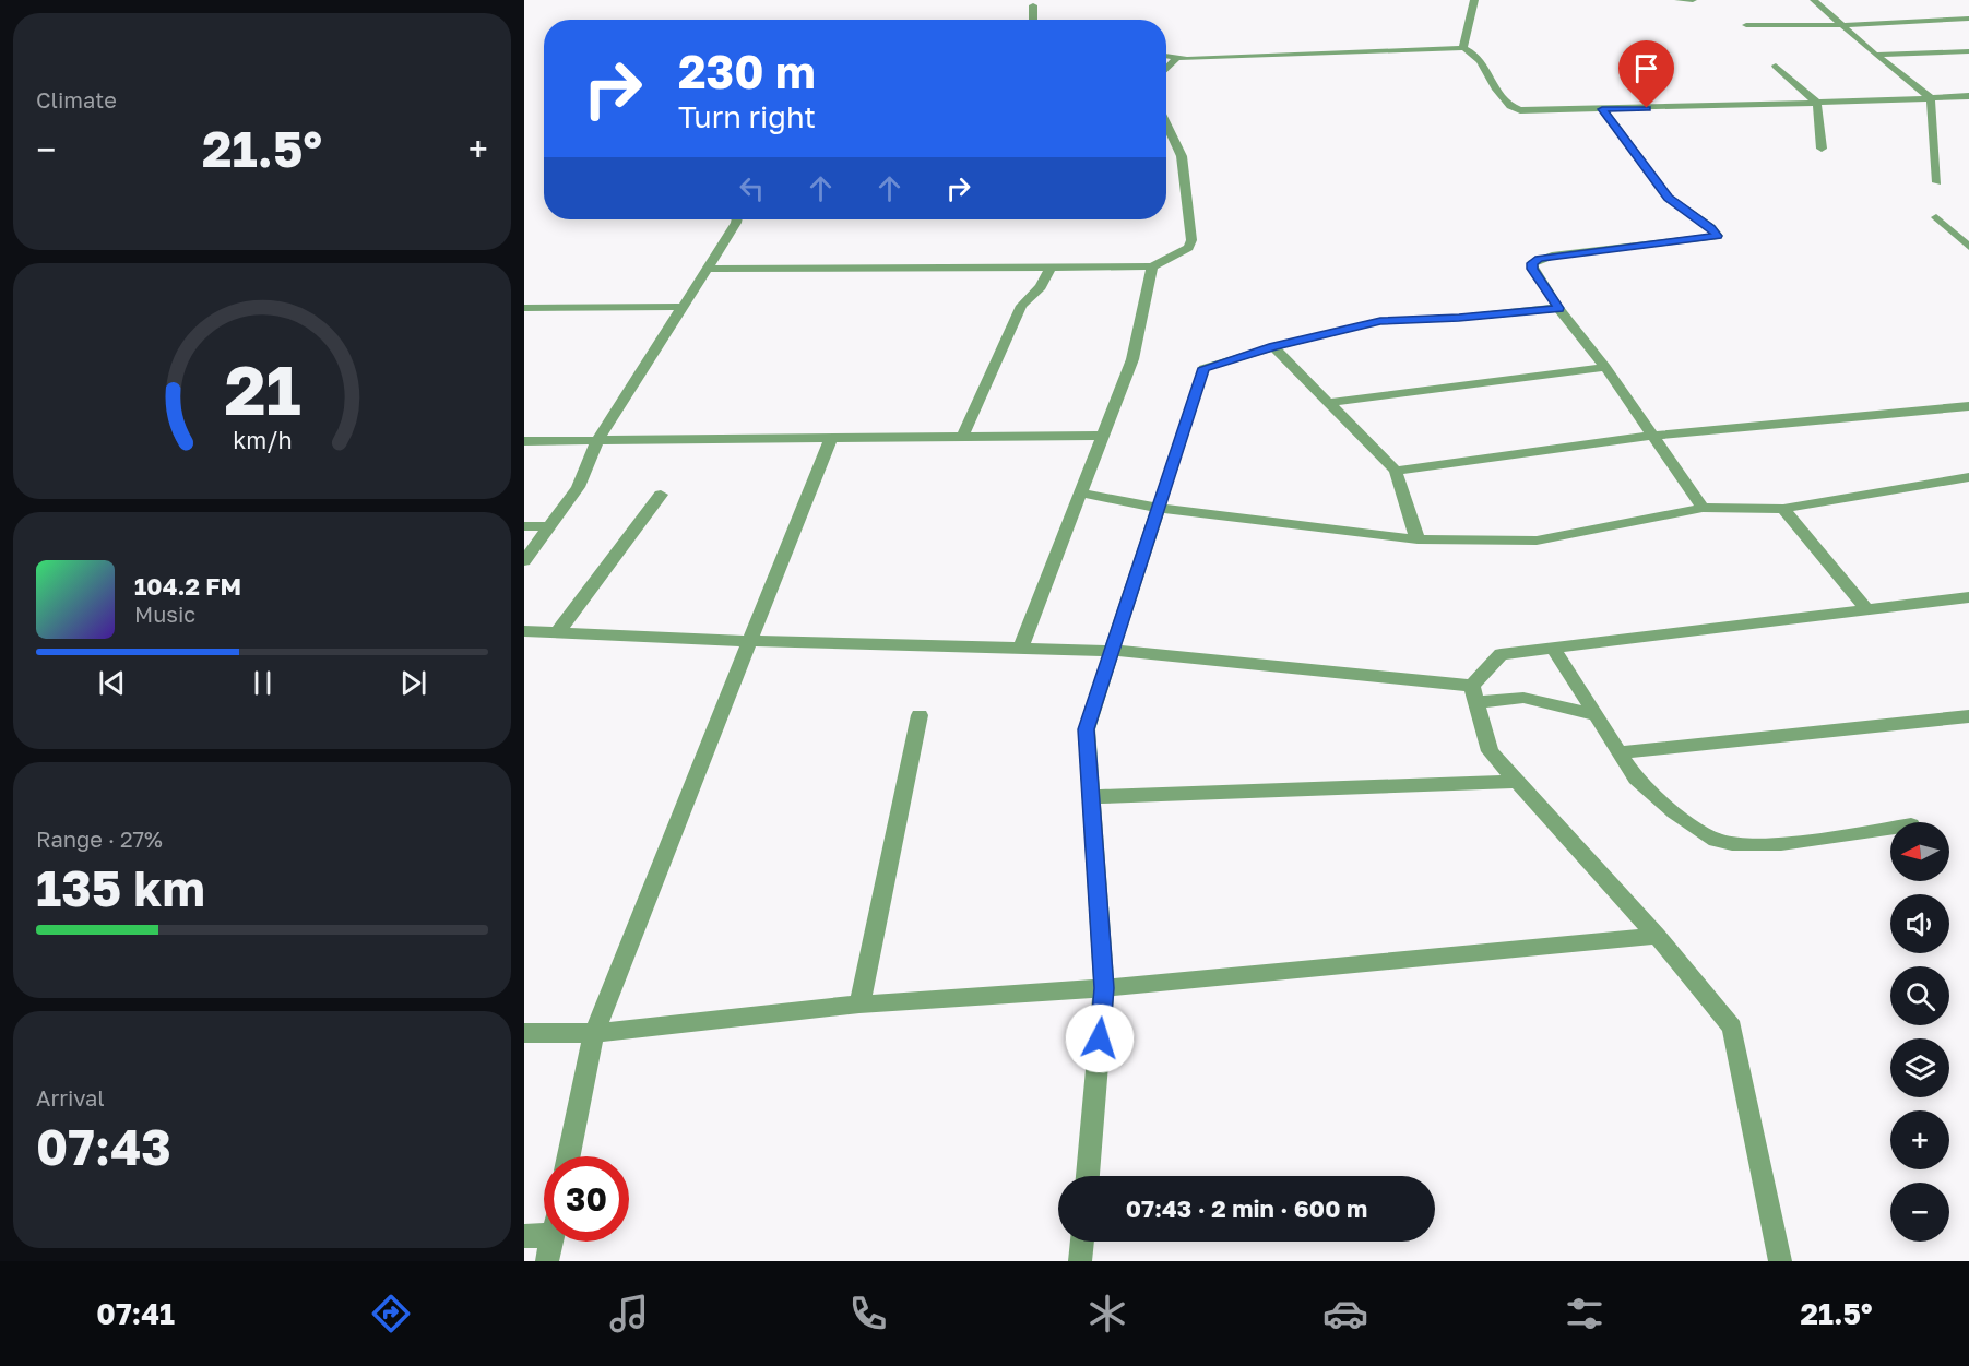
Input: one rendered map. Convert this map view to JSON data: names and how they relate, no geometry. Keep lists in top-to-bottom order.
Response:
{
  "north": "left",
  "page": {
    "tile": [
      "Climate",
      ["Range · 27%", "135 km"],
      ["Arrival", "07:43"]
    ],
    "turn": ["230 m", "Turn right"],
    "heat": ["−", "21.5°", "+"],
    "song": ["104.2 FM", "Music"],
    "map_buttons": ["+", "−"],
    "limit": "30",
    "trip": "07:43 · 2 min · 600 m",
    "tabs": ["07:41", "21.5°"],
    "gauge": ["21", "km/h"]
  }
}
